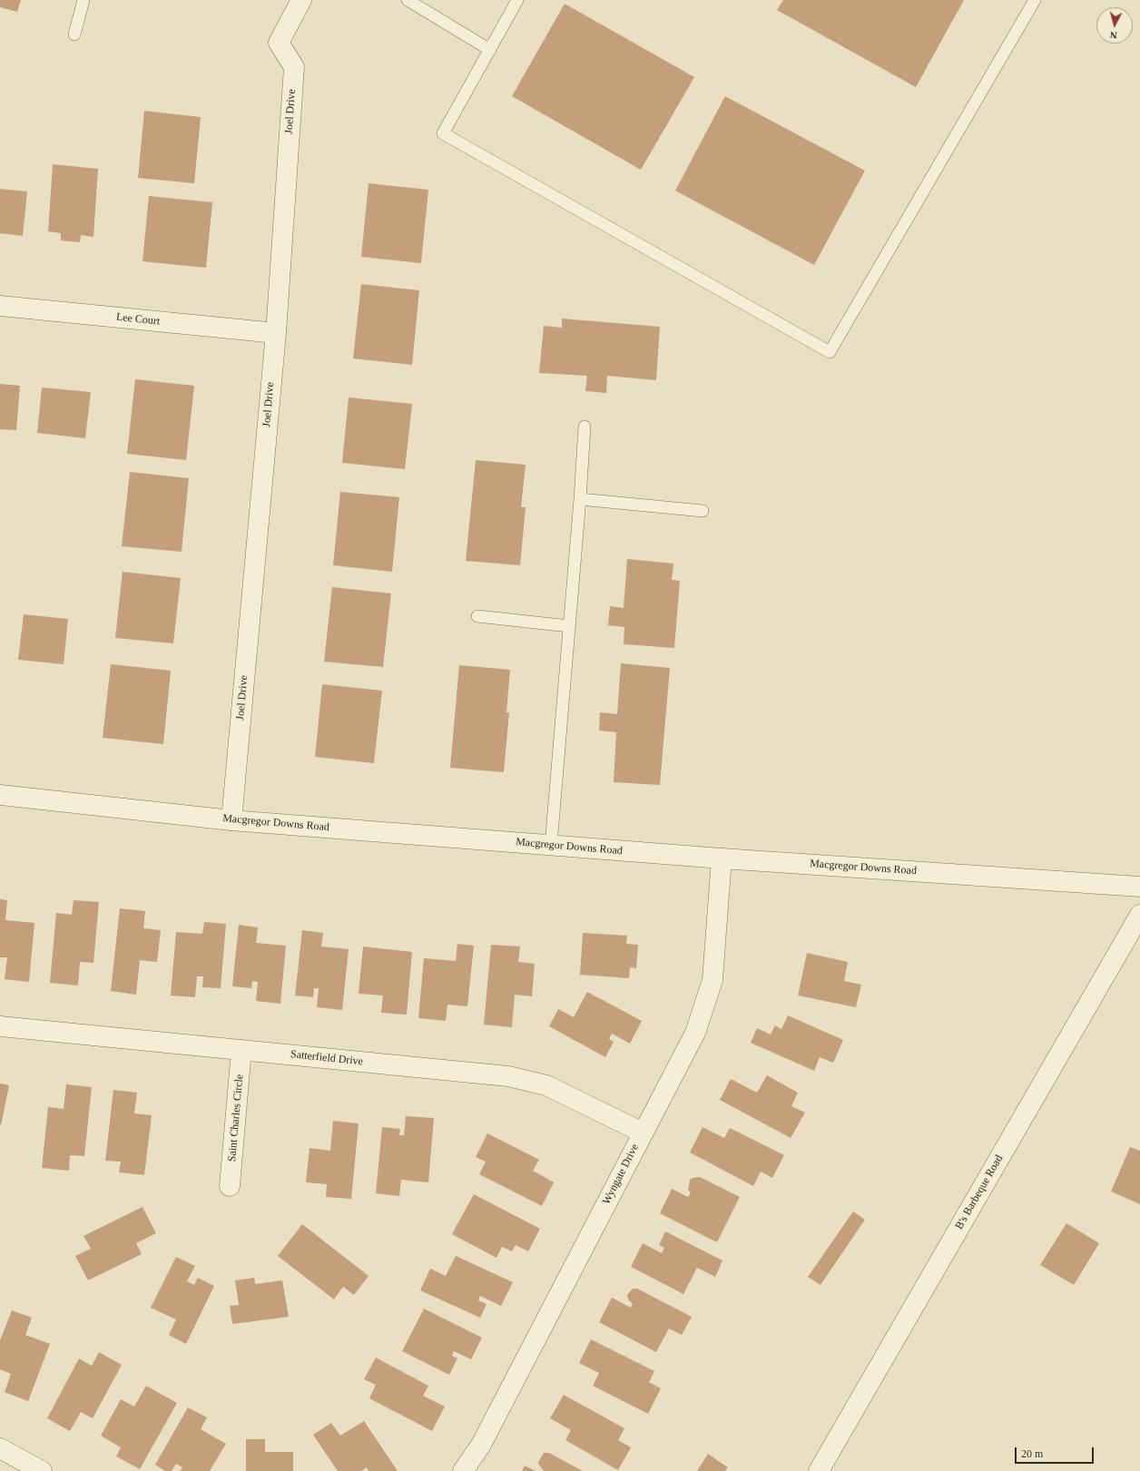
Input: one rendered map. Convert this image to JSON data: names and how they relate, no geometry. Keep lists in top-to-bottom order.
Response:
{
  "streets": {
    "street": [
      "Joel Drive",
      "Lee Court",
      "Macgregor Downs Road",
      "Satterfield Drive",
      "Saint Charles Circle",
      "Wyngate Drive",
      "B's Barbeque Road"
    ]
  },
  "crossings": [
    ["Joel Drive", "Lee Court"],
    ["Joel Drive", "Macgregor Downs Road"],
    ["Macgregor Downs Road", "Wyngate Drive"],
    ["Satterfield Drive", "Saint Charles Circle"],
    ["Satterfield Drive", "Wyngate Drive"]
  ],
  "scale_bar": "20 m",
  "north": "bottom"
}
